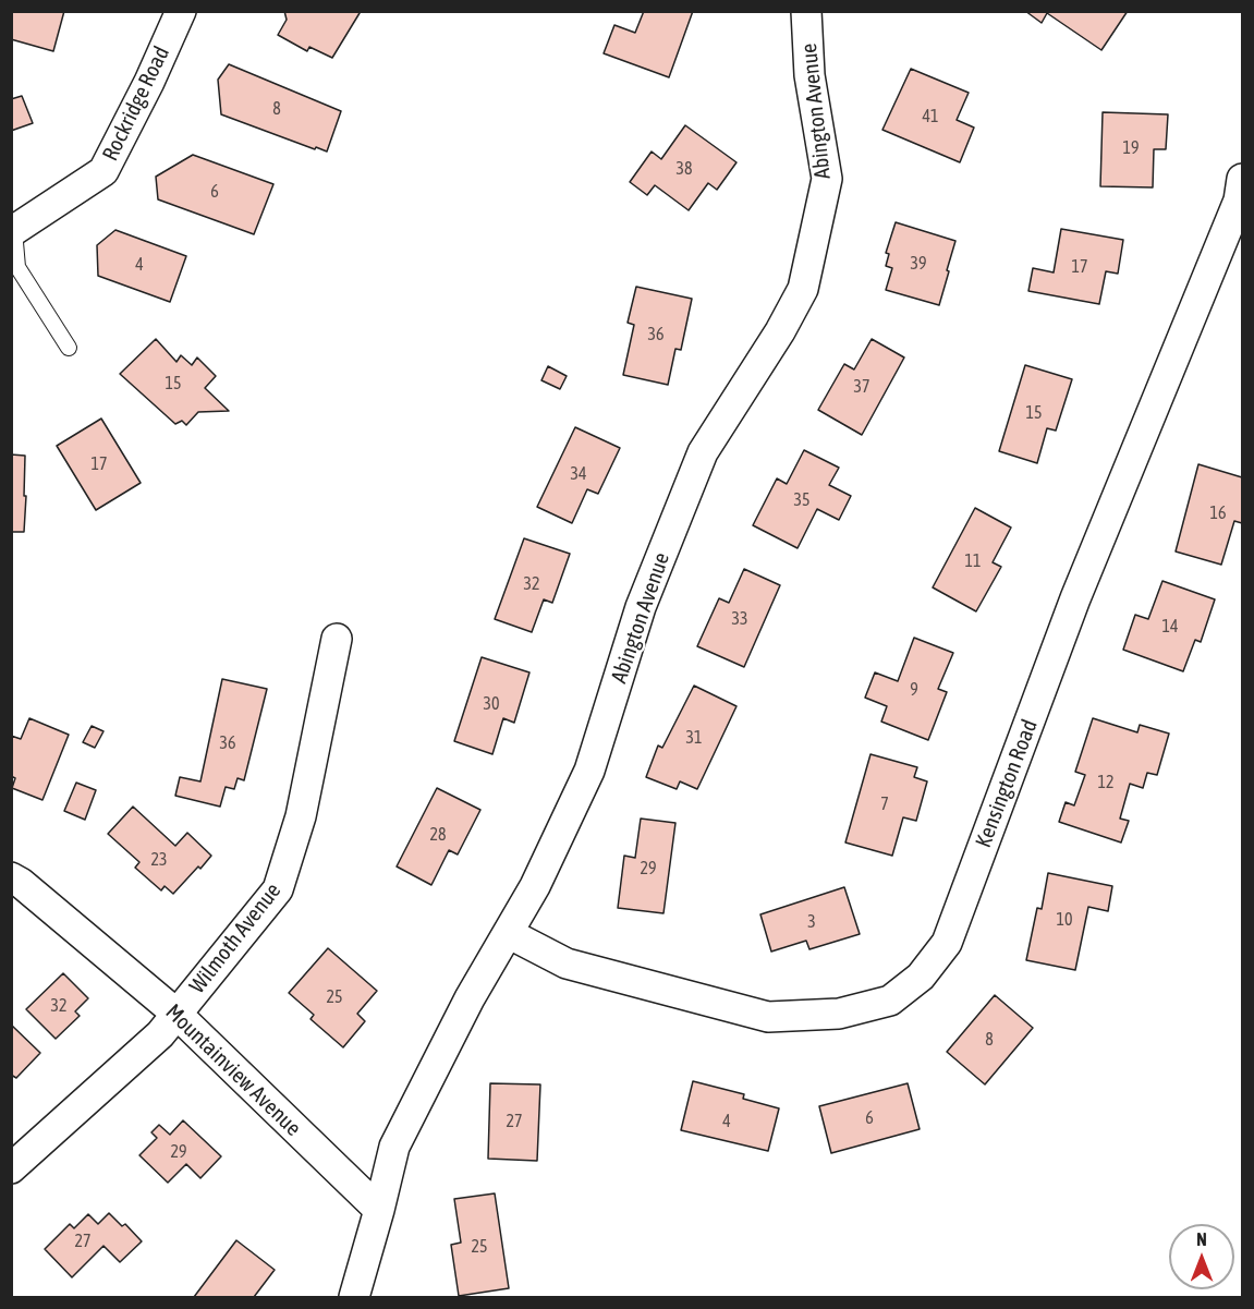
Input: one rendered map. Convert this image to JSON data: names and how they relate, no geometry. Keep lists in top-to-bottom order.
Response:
{
  "streets": {
    "street": [
      "Rockridge Road",
      "Abington Avenue",
      "Kensington Road",
      "Wilmoth Avenue",
      "Mountainview Avenue"
    ]
  },
  "crossings": [
    ["Abington Avenue", "Kensington Road"],
    ["Abington Avenue", "Mountainview Avenue"],
    ["Wilmoth Avenue", "Mountainview Avenue"]
  ],
  "house_numbers": [
    "8",
    "41",
    "19",
    "38",
    "6",
    "39",
    "4",
    "17",
    "36",
    "15",
    "37",
    "15",
    "17",
    "34",
    "35",
    "16",
    "11",
    "32",
    "33",
    "14",
    "9",
    "30",
    "31",
    "36",
    "12",
    "7",
    "28",
    "23",
    "29",
    "10",
    "3",
    "25",
    "32",
    "8",
    "6",
    "27",
    "4",
    "29",
    "27",
    "25"
  ],
  "north": "top"
}
